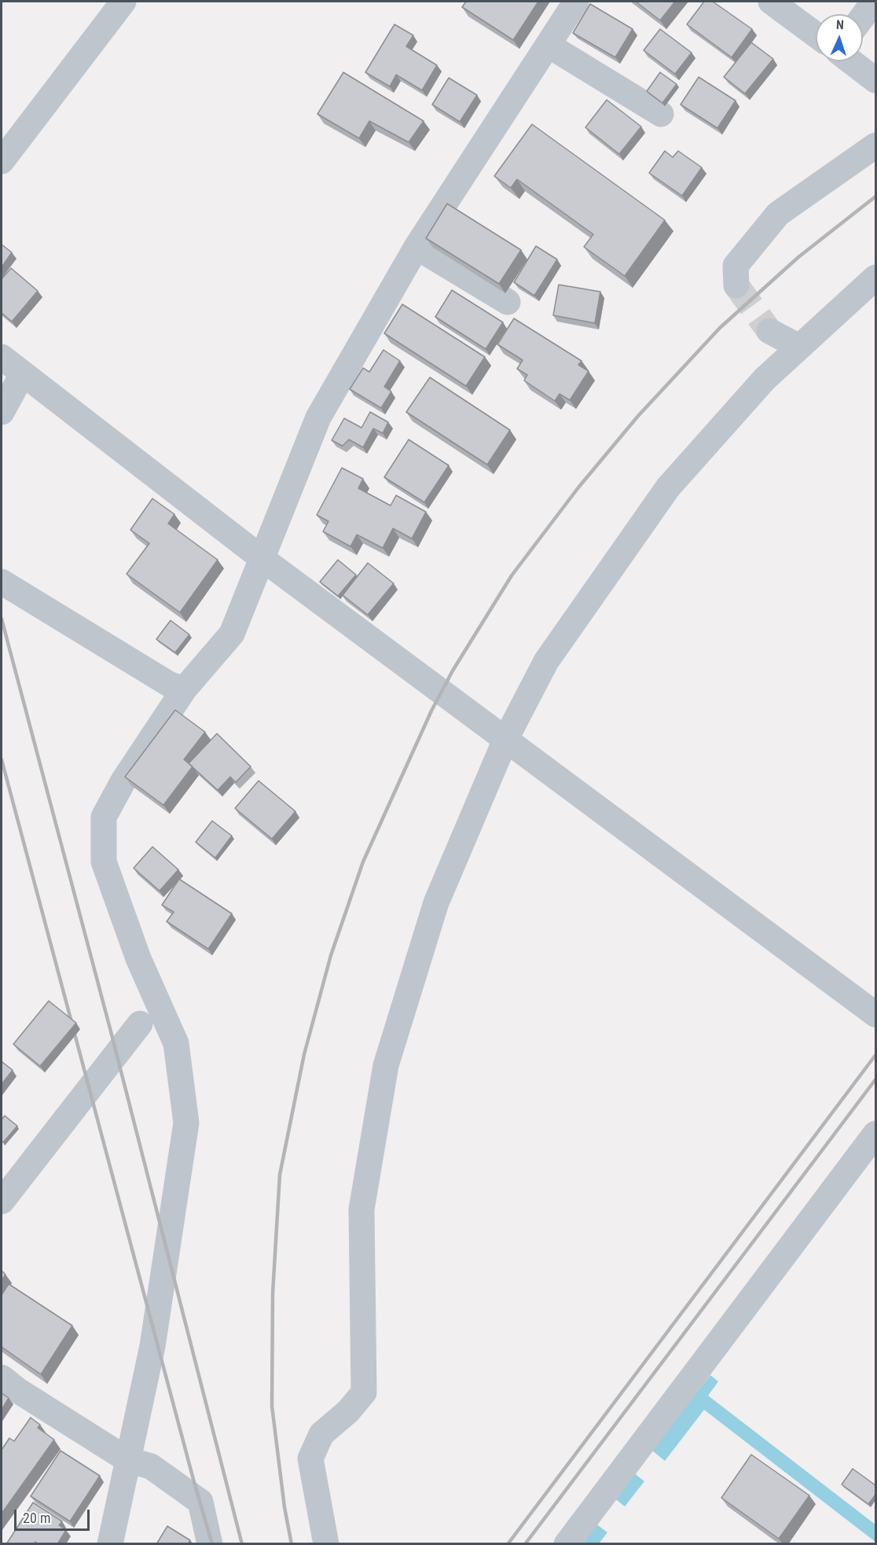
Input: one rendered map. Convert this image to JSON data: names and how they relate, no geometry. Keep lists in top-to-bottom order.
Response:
{
  "scale_bar": "20 m",
  "north": "top"
}
